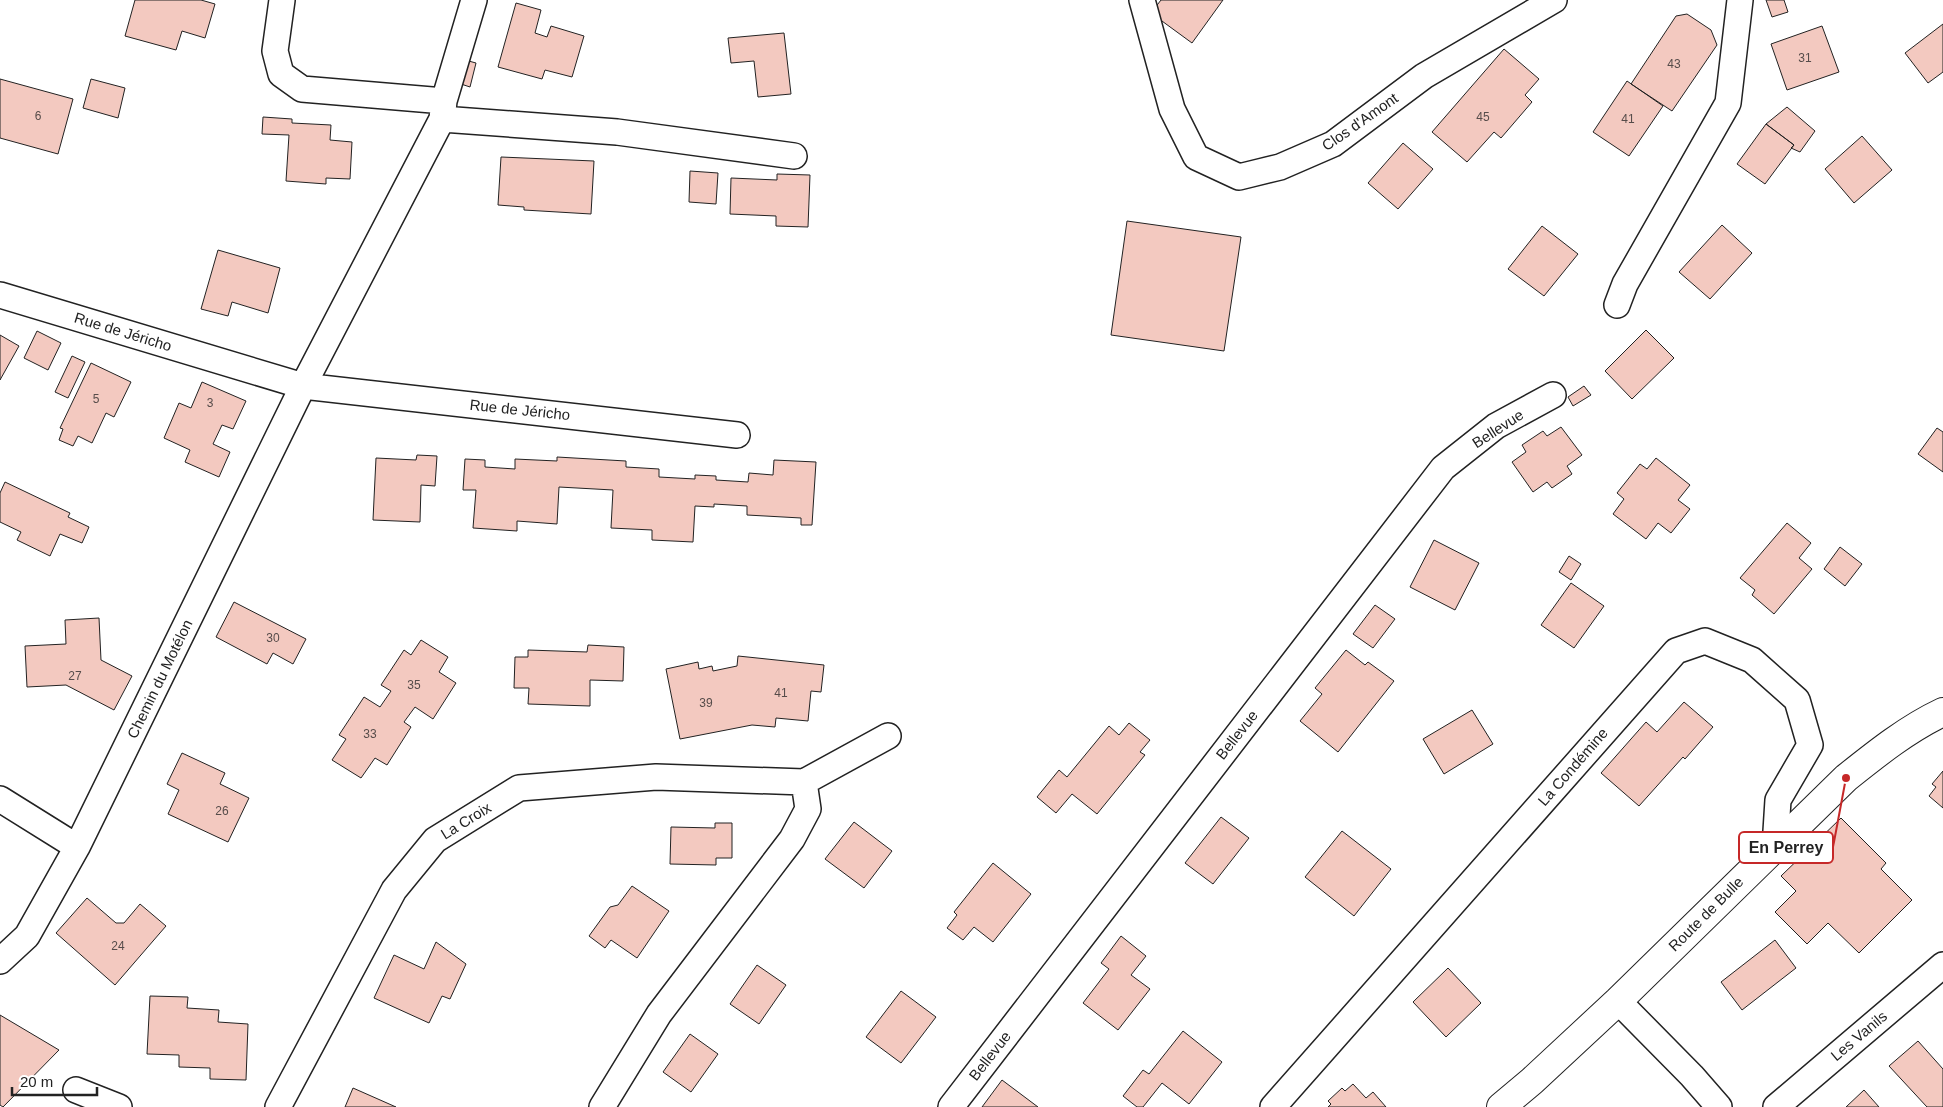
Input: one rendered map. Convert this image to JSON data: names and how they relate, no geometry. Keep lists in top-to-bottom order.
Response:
{
  "streets": {
    "street": [
      "Clos d'Amont",
      "Rue de Jéricho",
      "Bellevue",
      "Chemin du Motélon",
      "La Condémine",
      "La Croix",
      "Route de Bulle",
      "Les Vanils"
    ]
  },
  "crossings": [
    ["Rue de Jéricho", "Chemin du Motélon"],
    ["La Condémine", "Route de Bulle"]
  ],
  "places": ["En Perrey"],
  "house_numbers": [
    "31",
    "43",
    "6",
    "45",
    "41",
    "5",
    "3",
    "30",
    "27",
    "35",
    "41",
    "39",
    "33",
    "26",
    "24"
  ],
  "scale_bar": "20 m"
}
